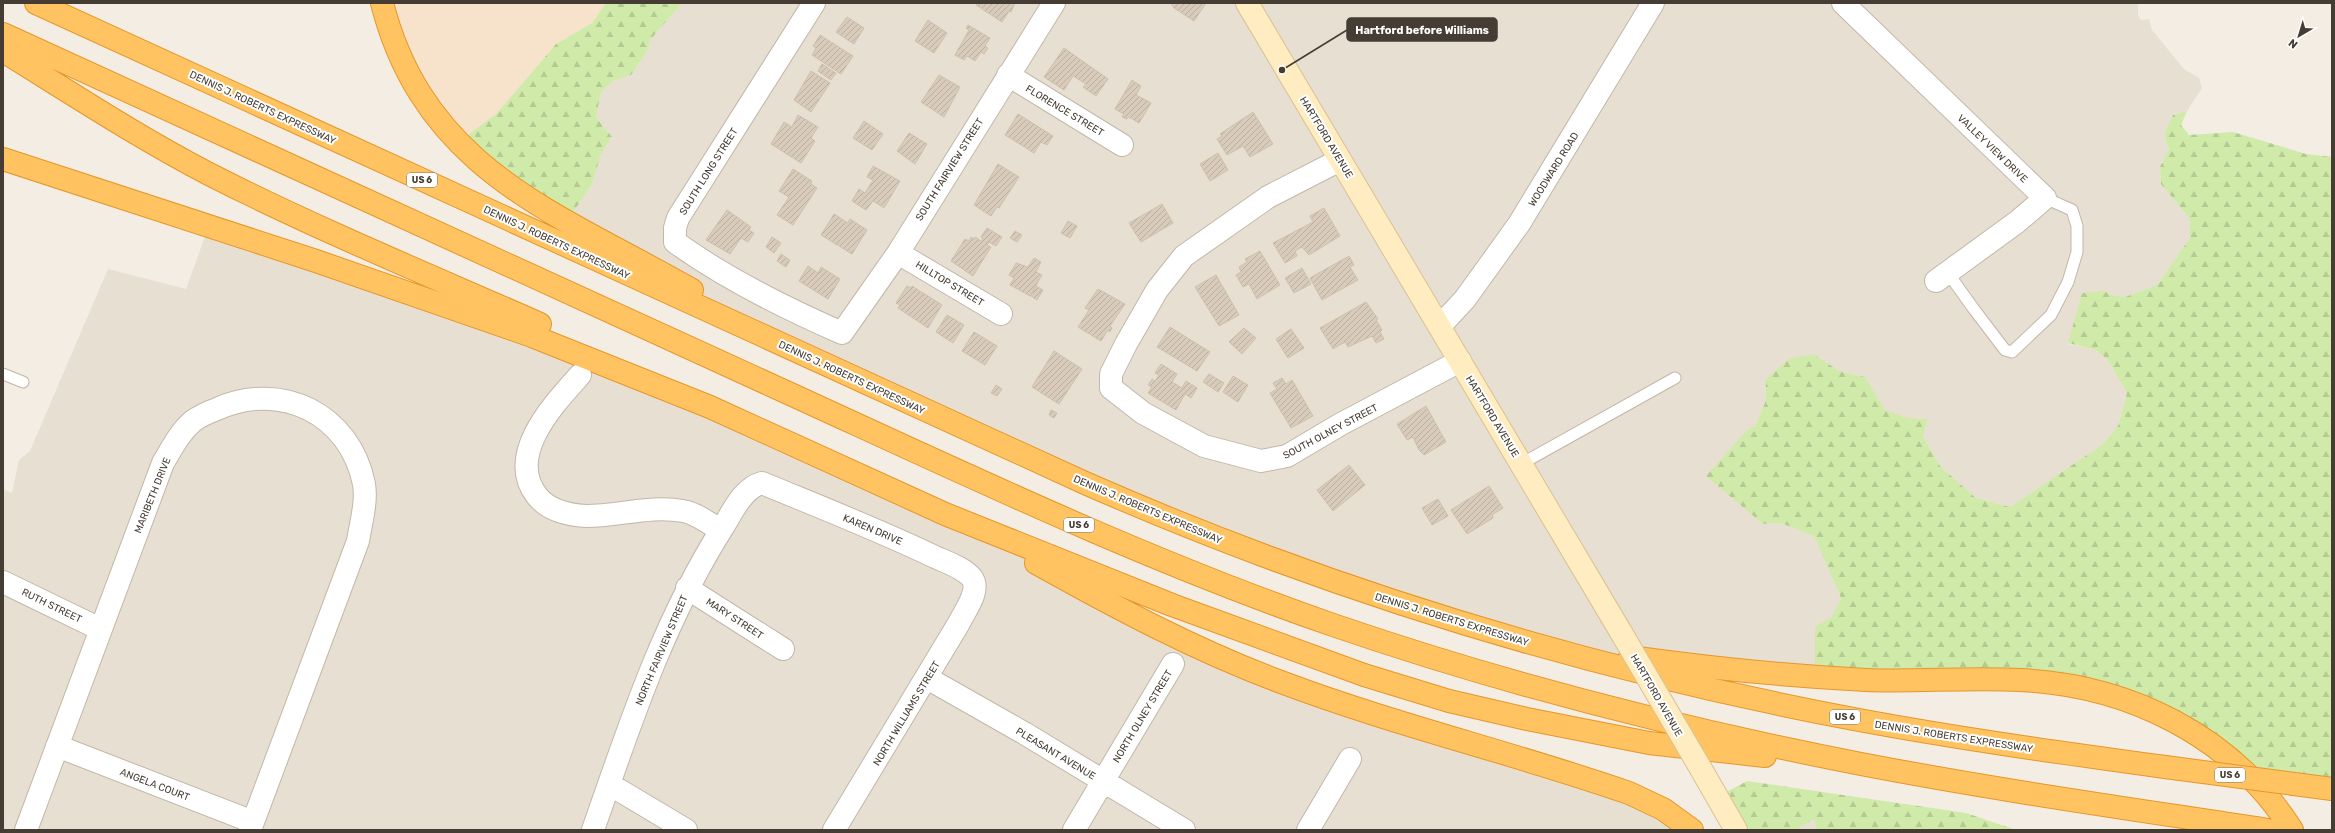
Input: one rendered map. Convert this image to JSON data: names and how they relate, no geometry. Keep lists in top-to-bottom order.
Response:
{
  "streets": {
    "highway": ["DENNIS J. ROBERTS EXPRESSWAY", "US 6"],
    "main road": ["HARTFORD AVENUE"],
    "street": [
      "FLORENCE STREET",
      "VALLEY VIEW DRIVE",
      "SOUTH FAIRVIEW STREET",
      "WOODWARD ROAD",
      "SOUTH LONG STREET",
      "HILLTOP STREET",
      "SOUTH OLNEY STREET",
      "MARIBETH DRIVE",
      "KAREN DRIVE",
      "RUTH STREET",
      "MARY STREET",
      "NORTH FAIRVIEW STREET",
      "NORTH WILLIAMS STREET",
      "NORTH OLNEY STREET",
      "PLEASANT AVENUE",
      "ANGELA COURT"
    ]
  },
  "crossings": [
    ["FLORENCE STREET", "SOUTH FAIRVIEW STREET"],
    ["HARTFORD AVENUE", "WOODWARD ROAD"],
    ["HARTFORD AVENUE", "SOUTH OLNEY STREET"],
    ["SOUTH FAIRVIEW STREET", "SOUTH LONG STREET"],
    ["SOUTH FAIRVIEW STREET", "HILLTOP STREET"],
    ["MARIBETH DRIVE", "RUTH STREET"],
    ["MARIBETH DRIVE", "ANGELA COURT"],
    ["KAREN DRIVE", "NORTH FAIRVIEW STREET"],
    ["KAREN DRIVE", "NORTH WILLIAMS STREET"],
    ["MARY STREET", "NORTH FAIRVIEW STREET"],
    ["NORTH WILLIAMS STREET", "PLEASANT AVENUE"],
    ["NORTH OLNEY STREET", "PLEASANT AVENUE"]
  ],
  "places": ["Hartford before Williams"],
  "north": "bottom left"
}
